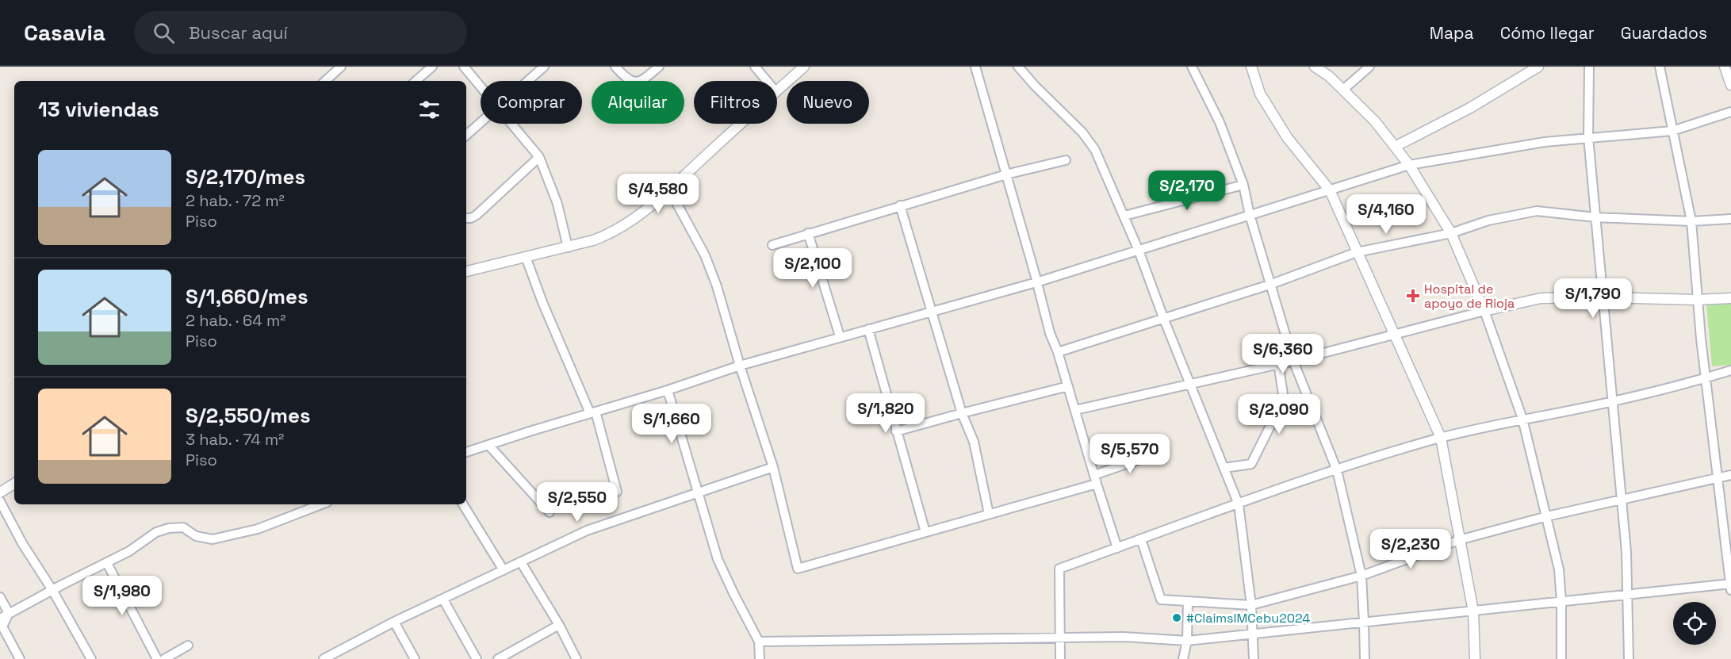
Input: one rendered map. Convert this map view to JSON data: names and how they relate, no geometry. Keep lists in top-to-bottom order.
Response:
{
  "places": {
    "health": ["Hospital de apoyo de Rioja"],
    "other": ["#ClaimsIMCebu2024"]
  },
  "page": {
    "header": "Casavia",
    "search": "Buscar aquí",
    "nav": ["Mapa", "Cómo llegar", "Guardados"],
    "chip": [
      "Comprar",
      "Alquilar",
      "Filtros",
      "Nuevo"
    ],
    "heading": "13 viviendas",
    "list": [
      {
        "name": "S/2,170/mes",
        "note": "2 hab. · 72 m² · Piso"
      },
      {
        "name": "S/1,660/mes",
        "note": "2 hab. · 64 m² · Piso"
      },
      {
        "name": "S/2,550/mes",
        "note": "3 hab. · 74 m² · Piso"
      }
    ],
    "price": [
      "S/2,170",
      "S/4,580",
      "S/4,160",
      "S/2,100",
      "S/1,790",
      "S/6,360",
      "S/1,820",
      "S/2,090",
      "S/1,660",
      "S/5,570",
      "S/2,550",
      "S/2,230",
      "S/1,980"
    ]
  }
}
